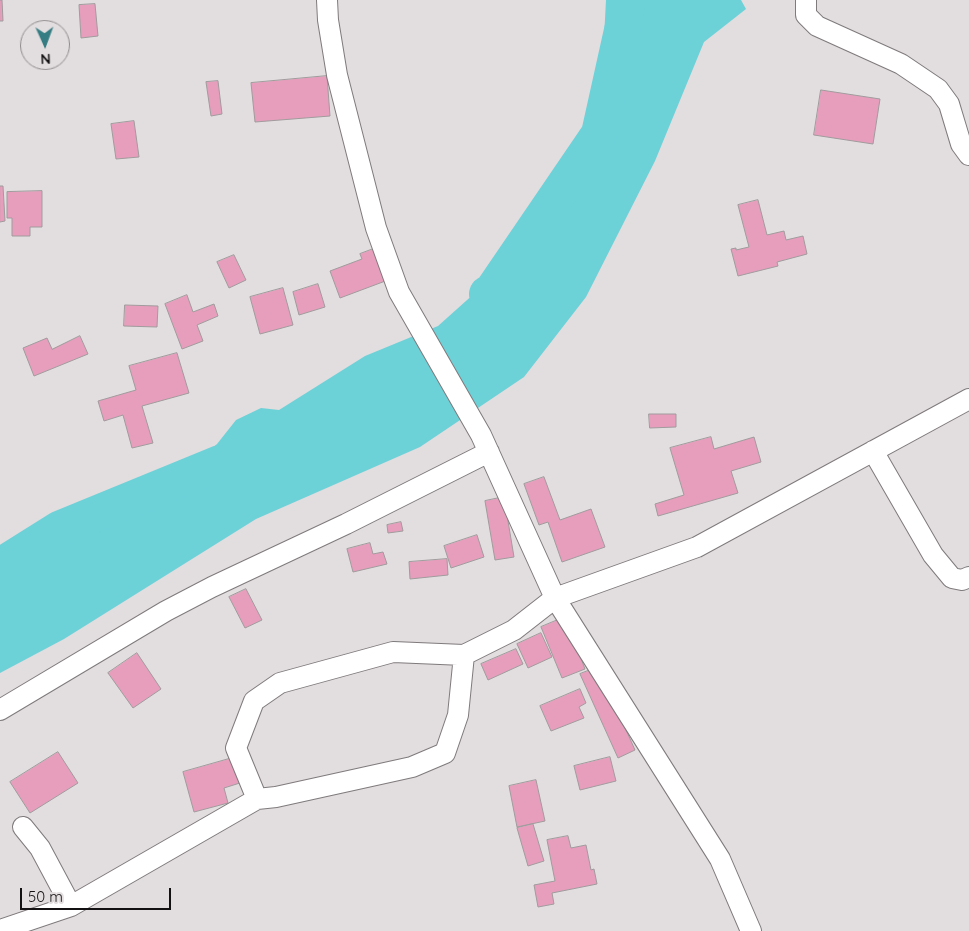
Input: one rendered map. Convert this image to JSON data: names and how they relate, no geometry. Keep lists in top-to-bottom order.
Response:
{
  "scale_bar": "50 m",
  "north": "bottom"
}
